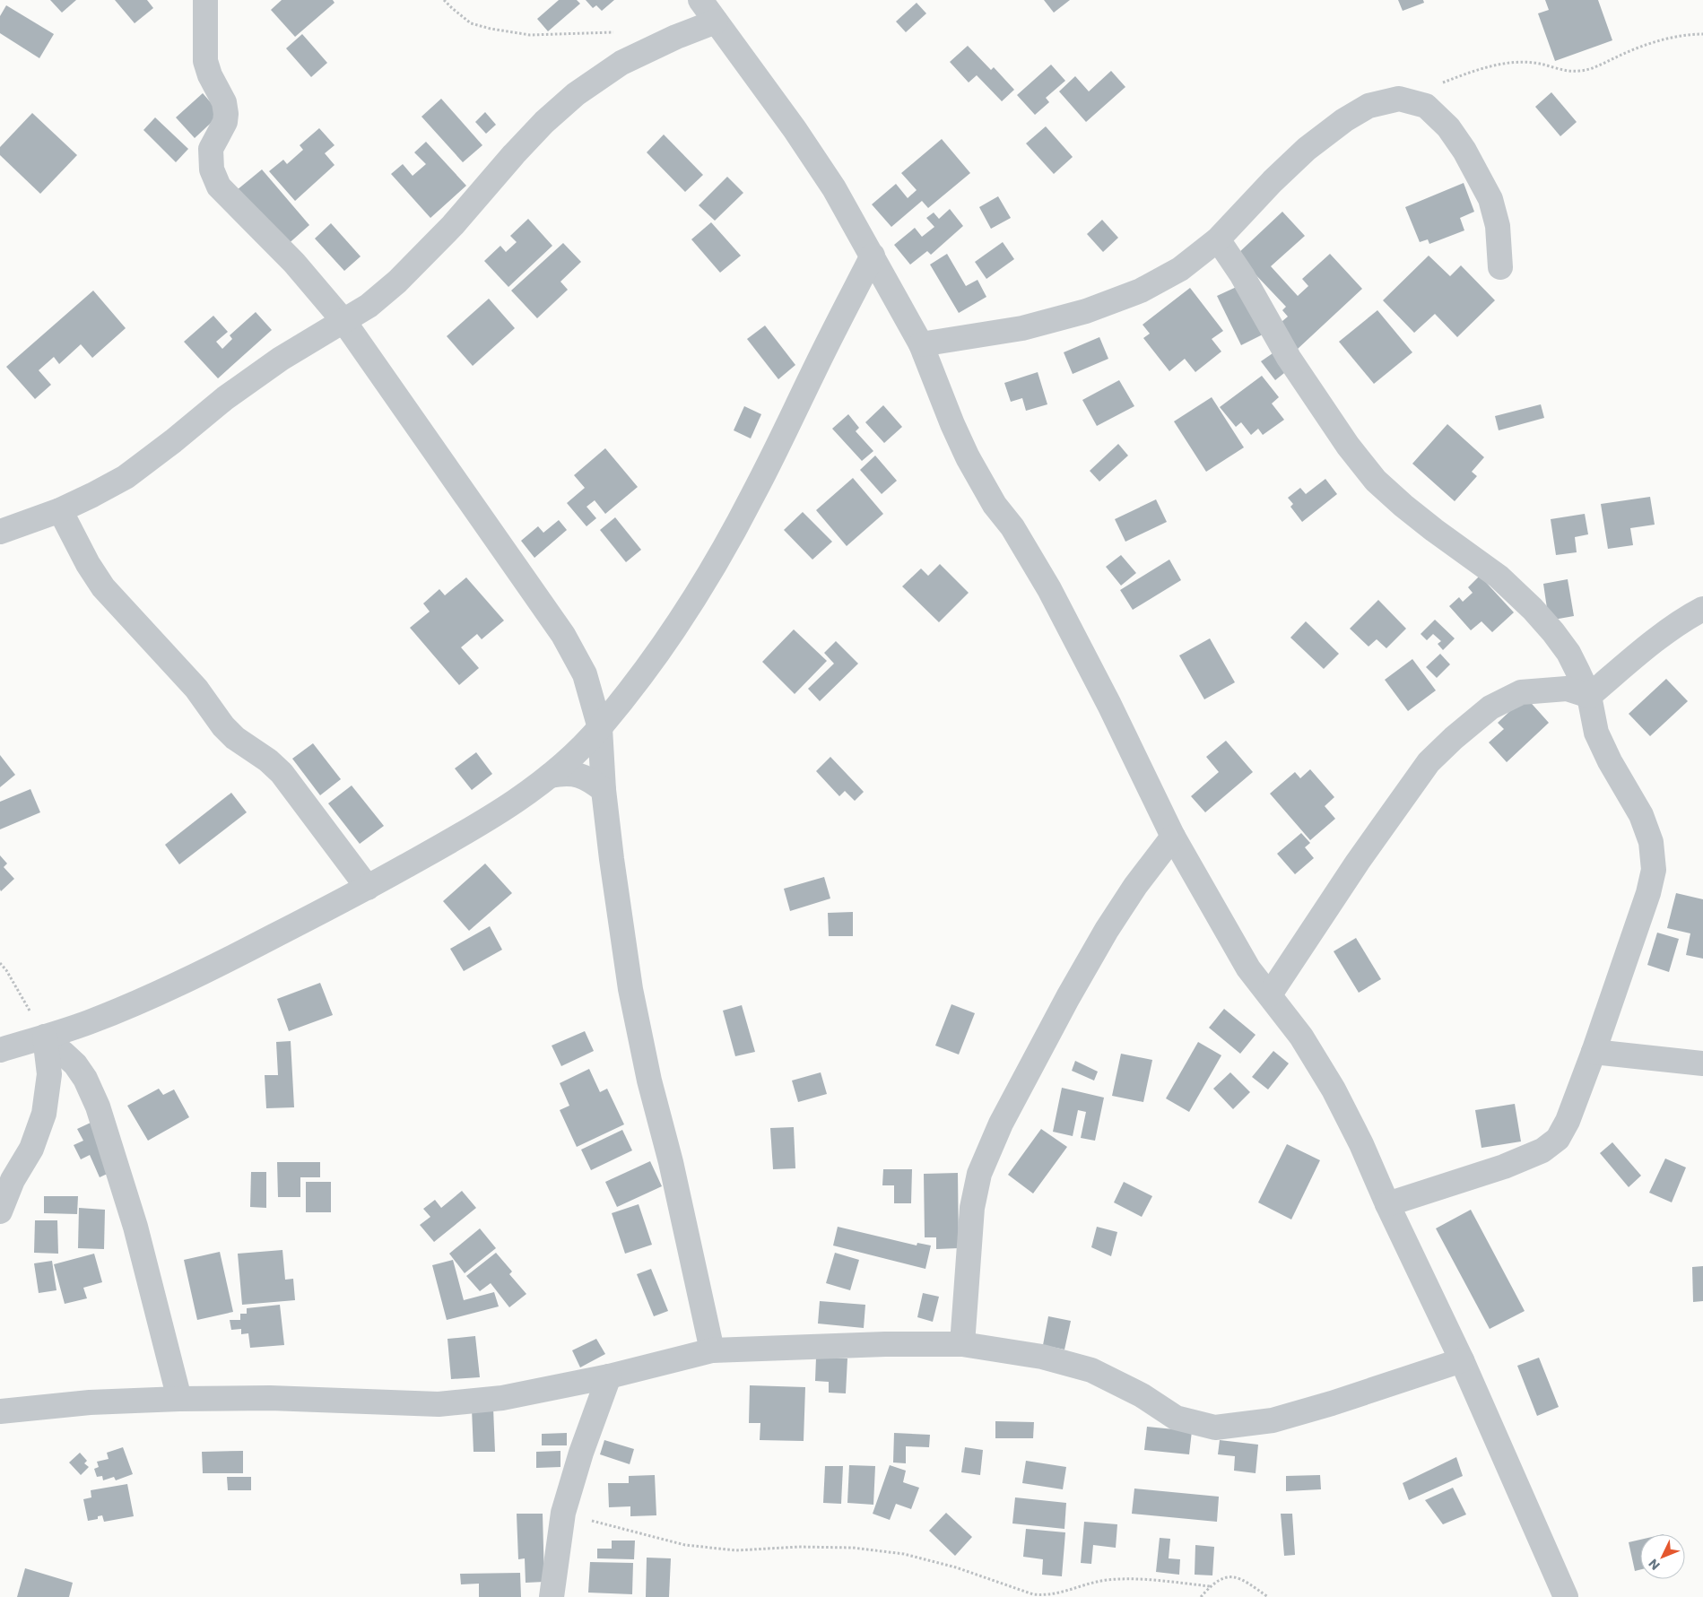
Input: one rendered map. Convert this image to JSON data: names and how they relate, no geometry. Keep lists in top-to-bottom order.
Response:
{
  "north": "bottom left"
}
